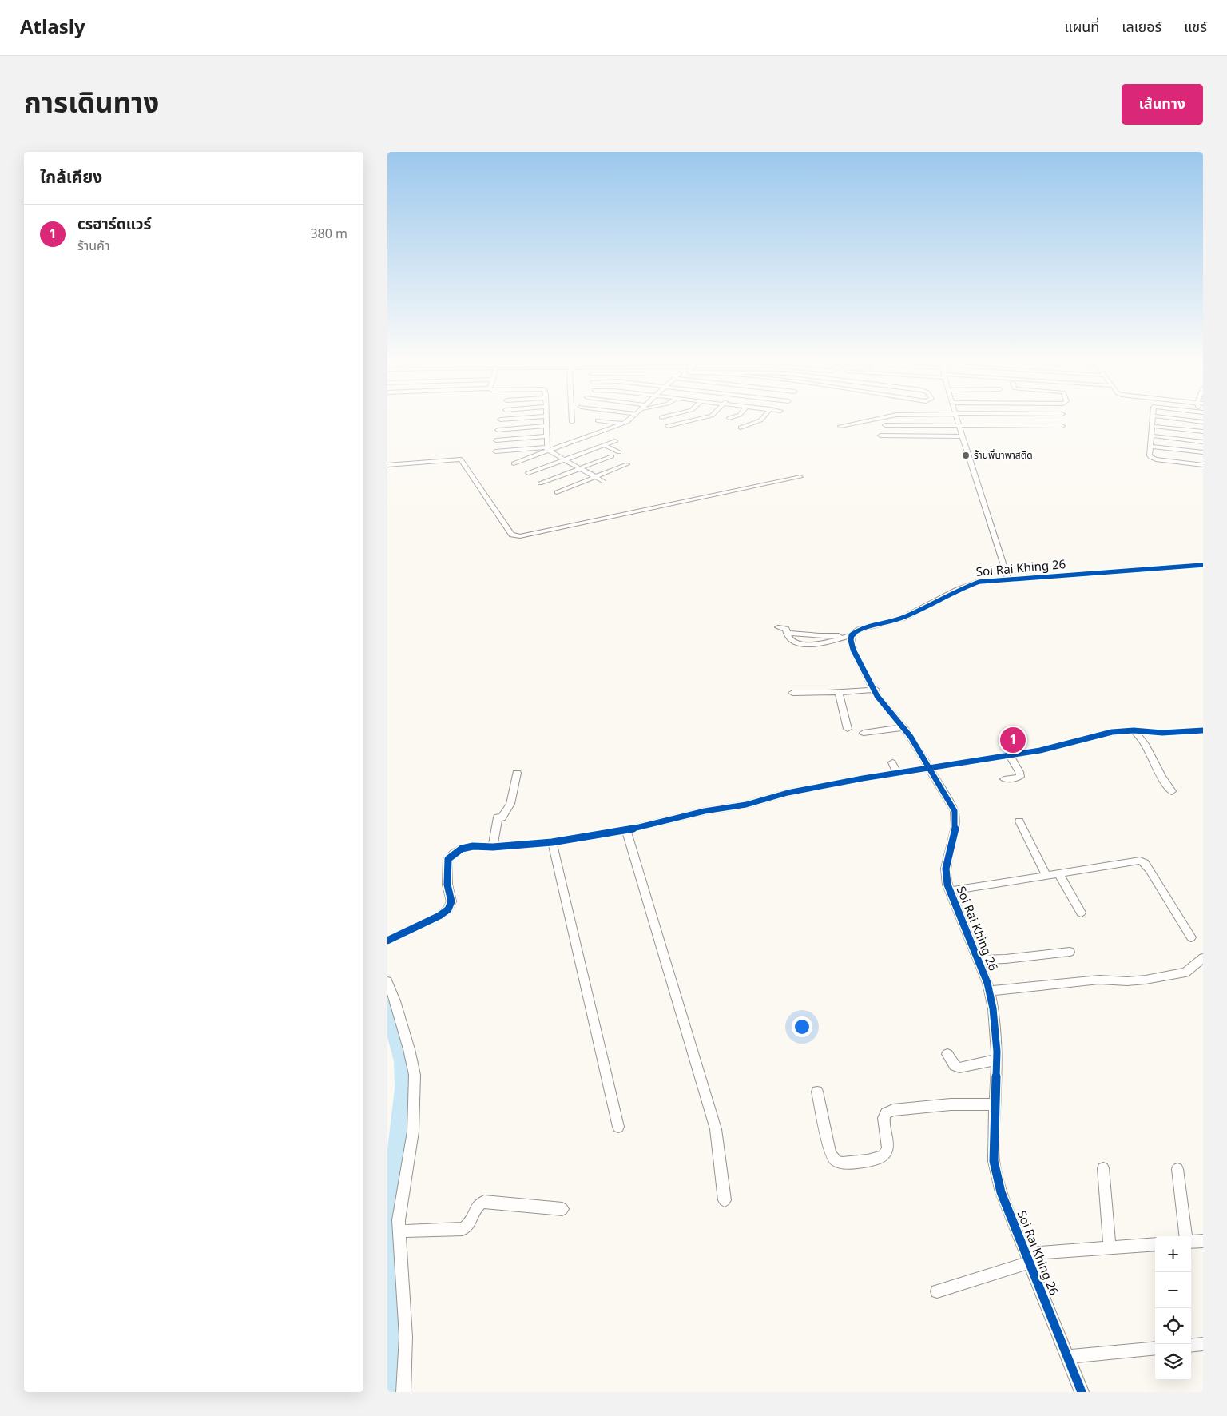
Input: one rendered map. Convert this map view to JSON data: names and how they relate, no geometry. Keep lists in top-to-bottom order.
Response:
{
  "streets": {
    "street": ["Soi Rai Khing 26"]
  },
  "places": ["ร้านพี่นาพาสติด"],
  "page": {
    "header": "Atlasly",
    "nav": ["แผนที่", "เลเยอร์", "แชร์"],
    "title": "การเดินทาง",
    "buttons": "เส้นทาง",
    "heading": "ใกล้เคียง",
    "list": [
      {
        "mark": "1",
        "name": "csฮาร์ดแวร์",
        "note": "ร้านค้า",
        "value": "380 m"
      }
    ],
    "pins": "1",
    "map_buttons": ["+", "−"]
  }
}
